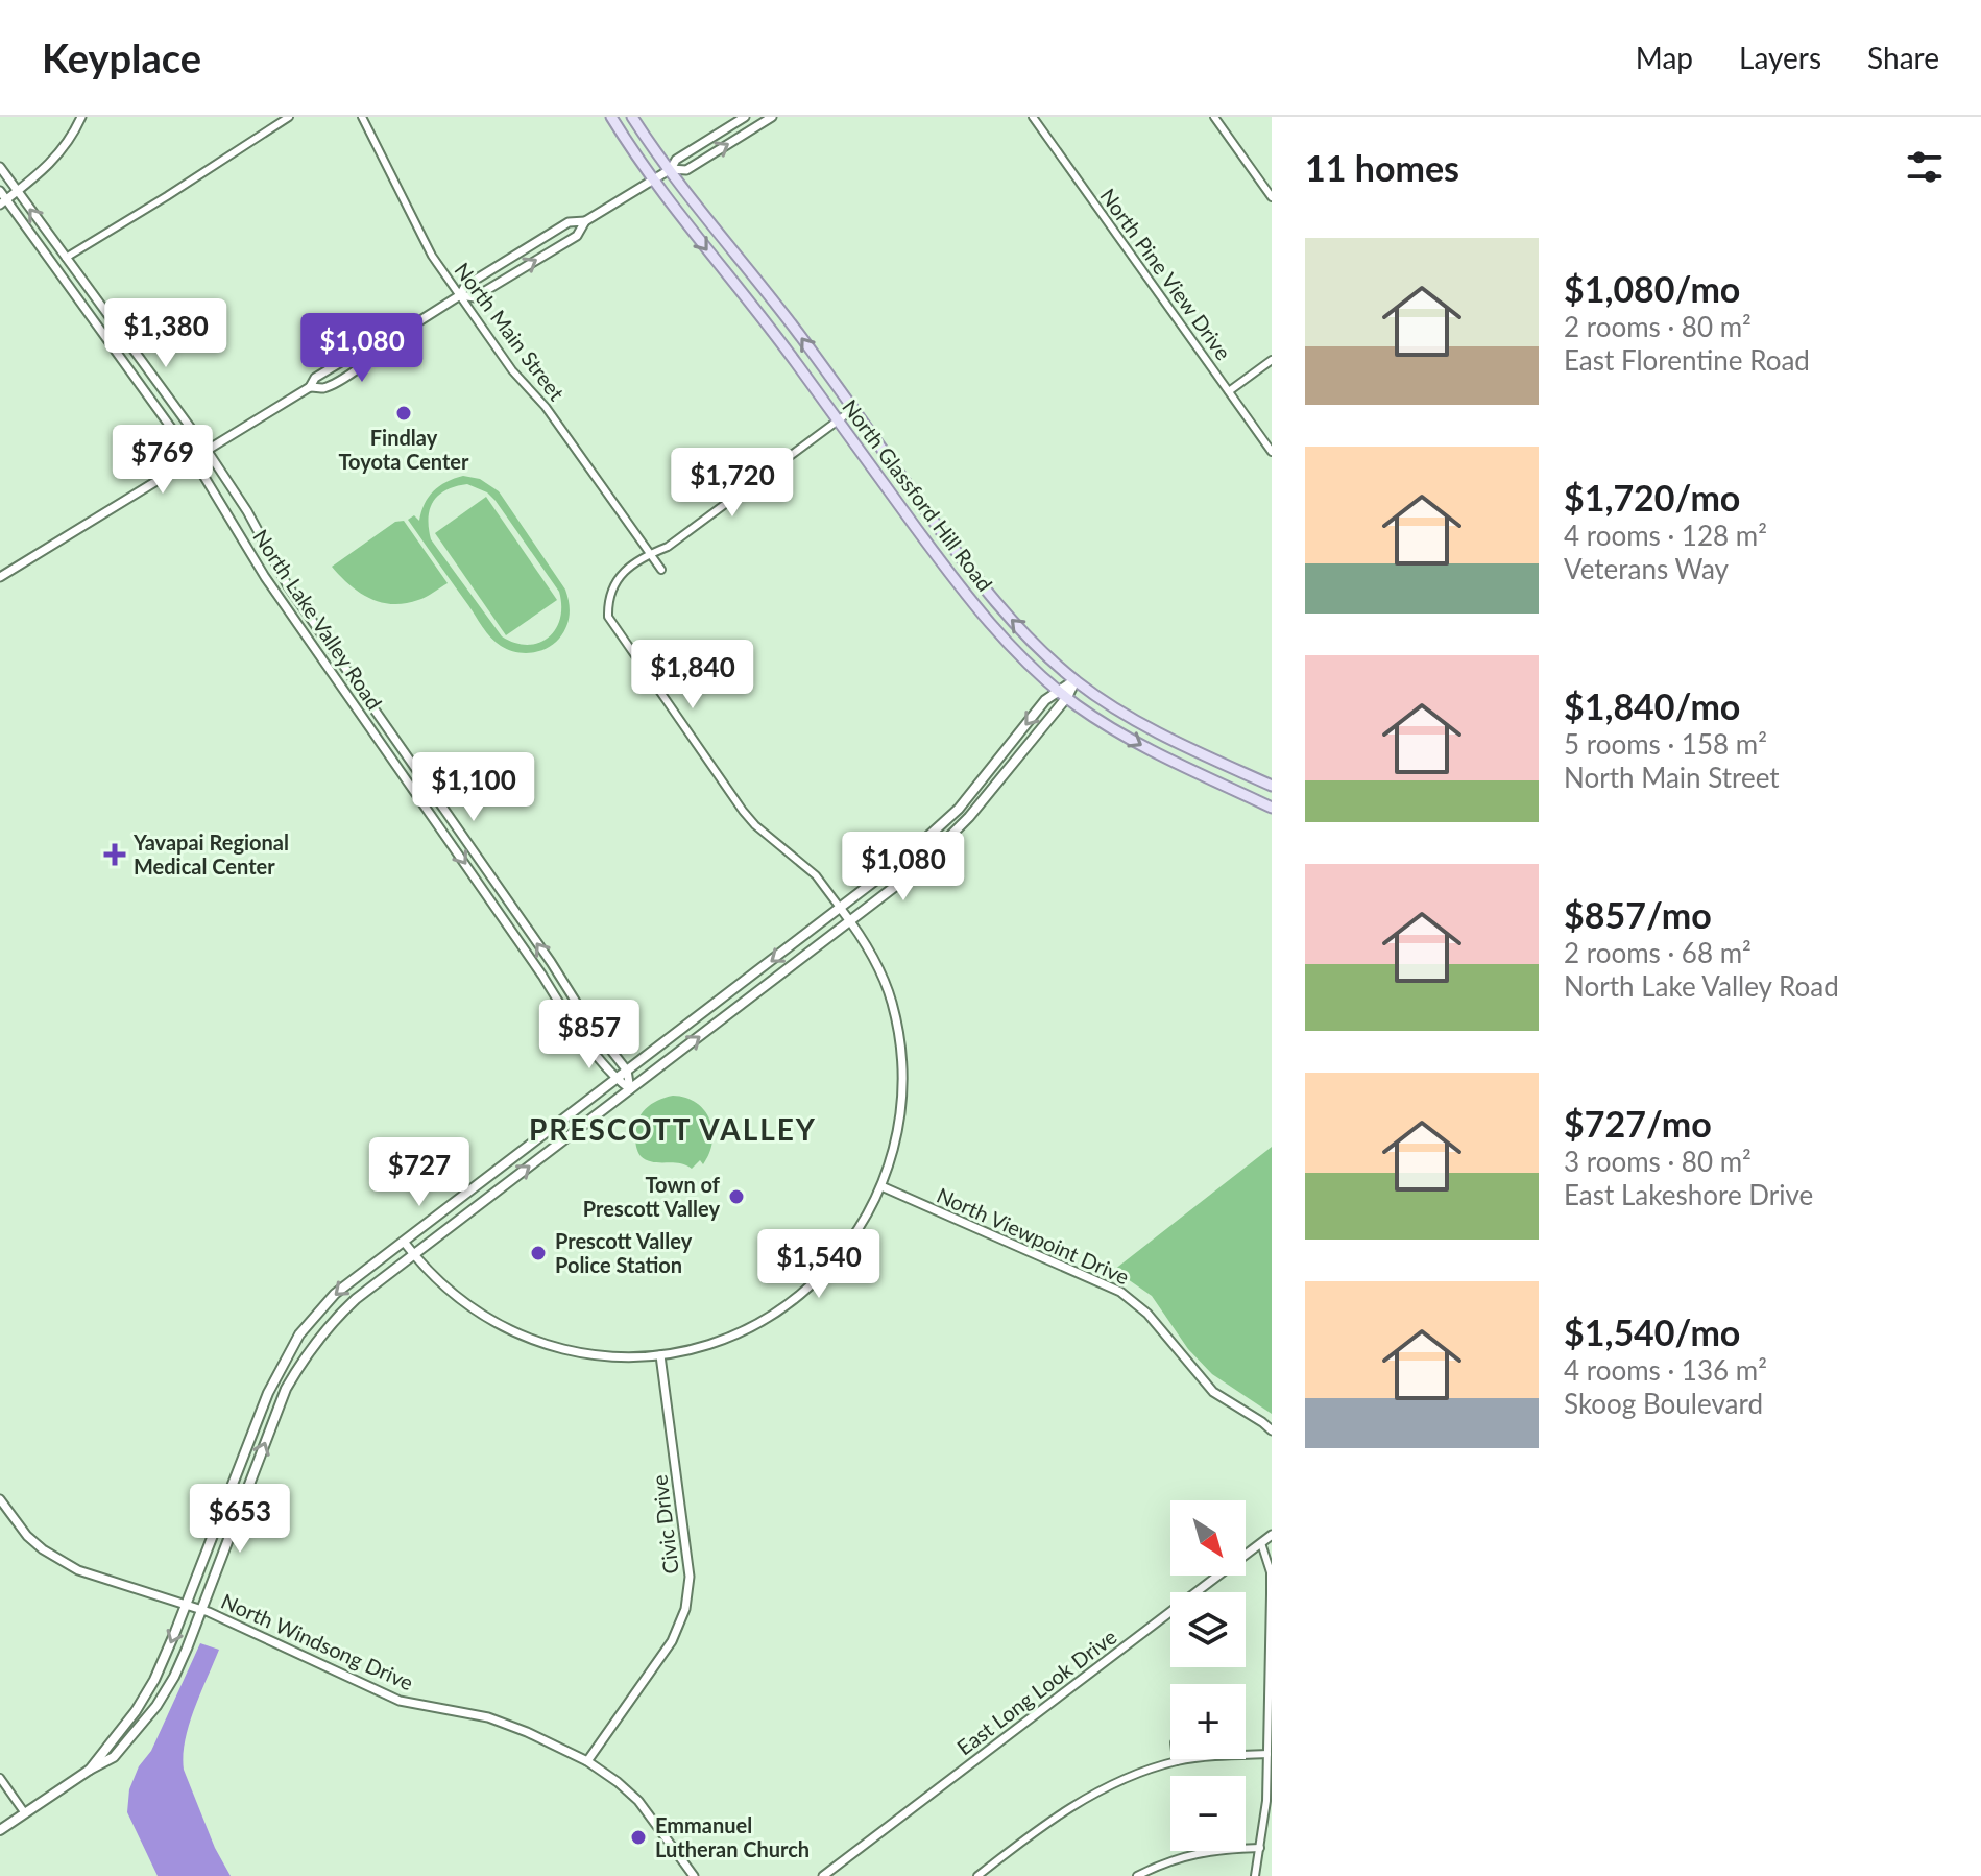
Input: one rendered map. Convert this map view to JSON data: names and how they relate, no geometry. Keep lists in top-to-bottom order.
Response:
{
  "streets": {
    "main road": ["North Glassford Hill Road"],
    "street": [
      "North Pine View Drive",
      "North Main Street",
      "North Lake Valley Road",
      "North Viewpoint Drive",
      "Civic Drive",
      "North Windsong Drive",
      "East Long Look Drive"
    ]
  },
  "crossings": [
    ["Civic Drive", "North Windsong Drive"]
  ],
  "districts": ["PRESCOTT VALLEY"],
  "places": {
    "other": [
      "Findlay Toyota Center",
      "Town of Prescott Valley",
      "Prescott Valley Police Station",
      "Emmanuel Lutheran Church"
    ],
    "health": ["Yavapai Regional Medical Center"]
  },
  "north": "bottom right",
  "page": {
    "header": "Keyplace",
    "nav": ["Map", "Layers", "Share"],
    "heading": "11 homes",
    "list": [
      {
        "name": "$1,080/mo",
        "note": "2 rooms · 80 m² · East Florentine Road"
      },
      {
        "name": "$1,720/mo",
        "note": "4 rooms · 128 m² · Veterans Way"
      },
      {
        "name": "$1,840/mo",
        "note": "5 rooms · 158 m² · North Main Street"
      },
      {
        "name": "$857/mo",
        "note": "2 rooms · 68 m² · North Lake Valley Road"
      },
      {
        "name": "$727/mo",
        "note": "3 rooms · 80 m² · East Lakeshore Drive"
      },
      {
        "name": "$1,540/mo",
        "note": "4 rooms · 136 m² · Skoog Boulevard"
      }
    ],
    "price": [
      "$1,380",
      "$1,080",
      "$769",
      "$1,720",
      "$1,840",
      "$1,100",
      "$1,080",
      "$857",
      "$727",
      "$1,540",
      "$653"
    ],
    "map_buttons": ["+", "−"]
  }
}
